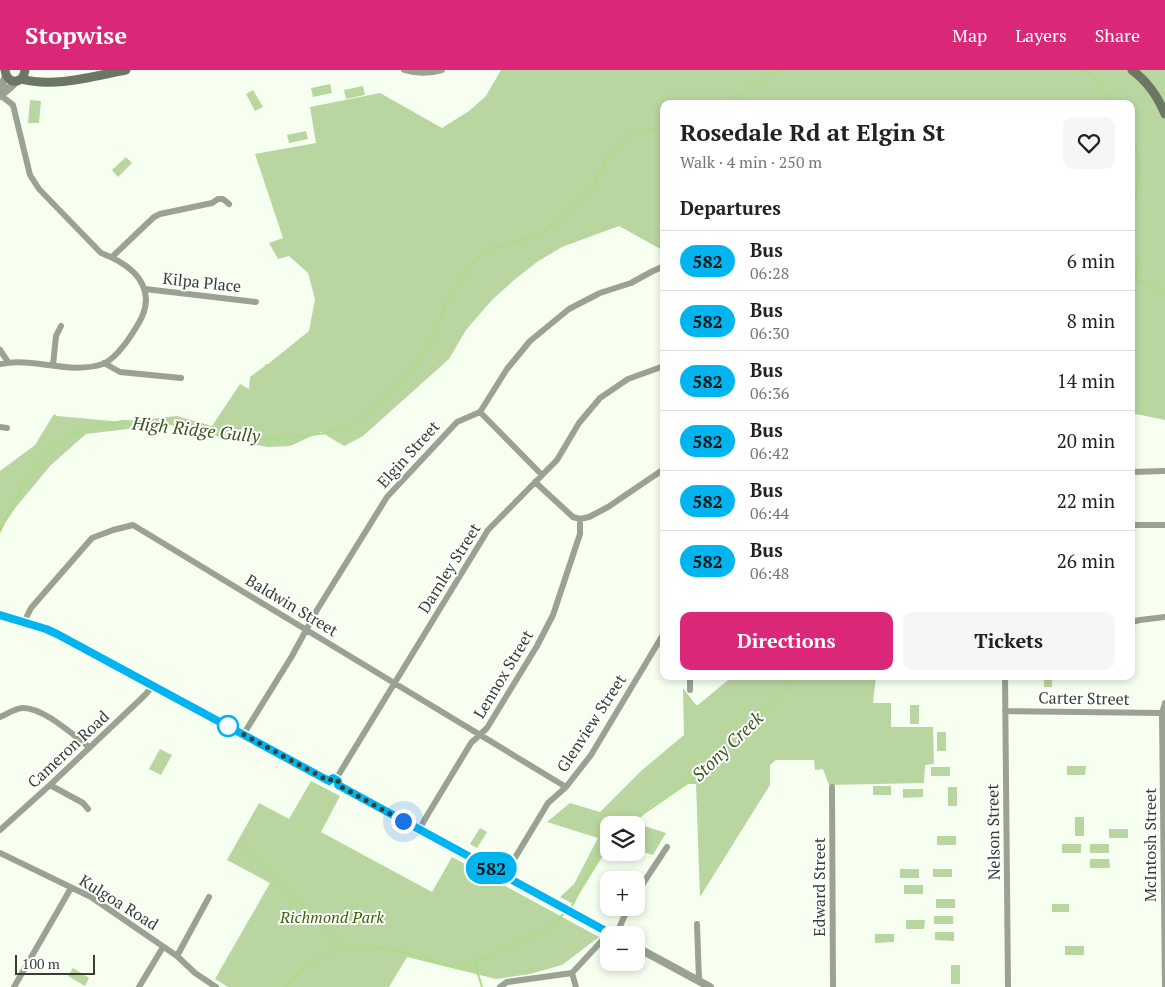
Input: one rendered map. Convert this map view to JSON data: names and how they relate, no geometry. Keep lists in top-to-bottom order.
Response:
{
  "streets": {
    "street": [
      "Kilpa Place",
      "Elgin Street",
      "Darnley Street",
      "Baldwin Street",
      "Lennox Street",
      "Carter Street",
      "Glenview Street",
      "Cameron Road",
      "Nelson Street",
      "McIntosh Street",
      "Edward Street",
      "Kulgoa Road"
    ]
  },
  "crossings": [
    ["Elgin Street", "Baldwin Street"],
    ["Darnley Street", "Baldwin Street"],
    ["Baldwin Street", "Lennox Street"],
    ["Baldwin Street", "Glenview Street"],
    ["Carter Street", "Nelson Street"],
    ["Carter Street", "McIntosh Street"]
  ],
  "water": ["High Ridge Gully", "Stony Creek"],
  "parks": ["Richmond Park"],
  "lines": ["bus line 582"],
  "scale_bar": "100 m",
  "page": {
    "header": "Stopwise",
    "nav": ["Map", "Layers", "Share"],
    "on_map": "582",
    "heading": [
      ["Rosedale Rd at Elgin St", "Walk · 4 min · 250 m"],
      "Departures"
    ],
    "list": [
      {
        "mark": "582",
        "name": "Bus",
        "note": "06:28",
        "value": "6 min"
      },
      {
        "mark": "582",
        "name": "Bus",
        "note": "06:30",
        "value": "8 min"
      },
      {
        "mark": "582",
        "name": "Bus",
        "note": "06:36",
        "value": "14 min"
      },
      {
        "mark": "582",
        "name": "Bus",
        "note": "06:42",
        "value": "20 min"
      },
      {
        "mark": "582",
        "name": "Bus",
        "note": "06:44",
        "value": "22 min"
      },
      {
        "mark": "582",
        "name": "Bus",
        "note": "06:48",
        "value": "26 min"
      }
    ],
    "buttons": ["Directions", "Tickets"],
    "map_buttons": ["+", "−"],
    "scale": "100 m"
  }
}
